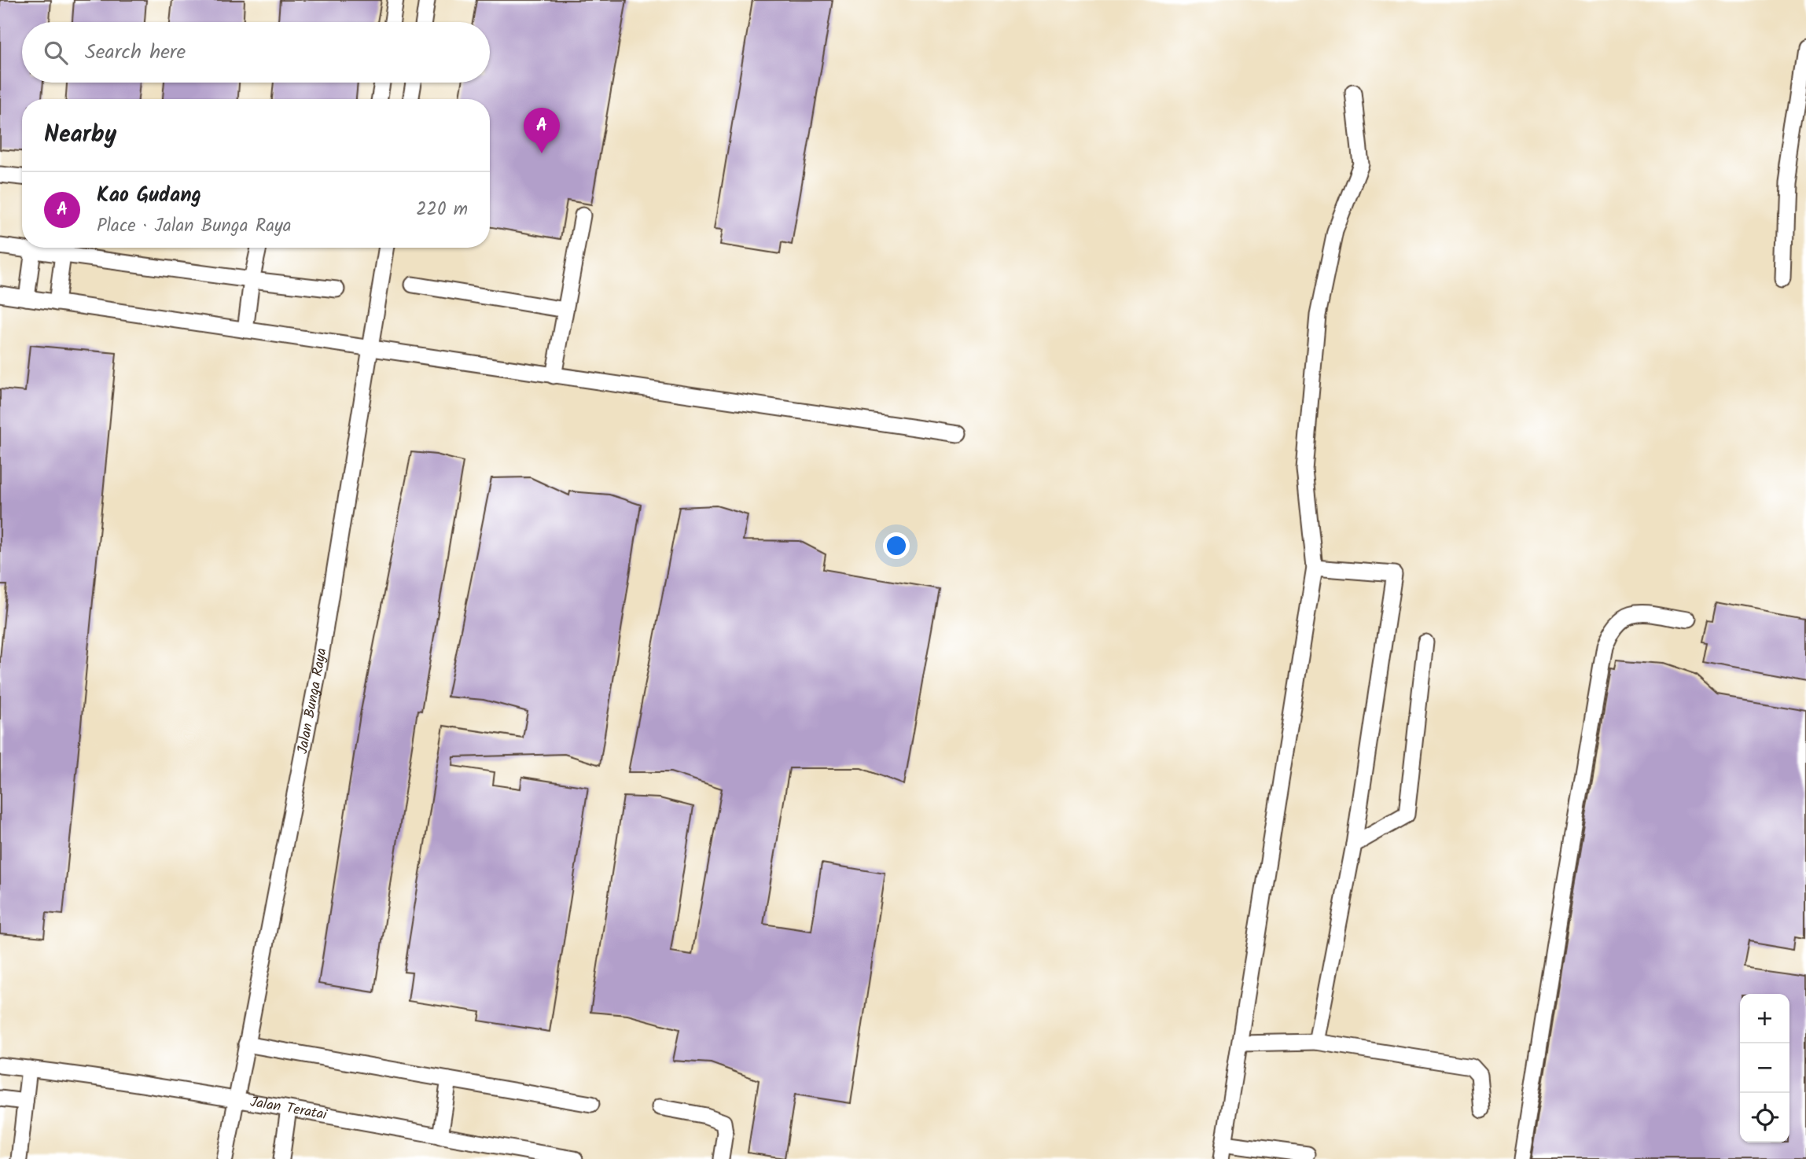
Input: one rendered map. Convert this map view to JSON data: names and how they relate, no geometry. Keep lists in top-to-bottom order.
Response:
{
  "streets": {
    "street": ["Jalan Bunga Raya", "Jalan Teratai"]
  },
  "crossings": [
    ["Jalan Bunga Raya", "Jalan Teratai"]
  ],
  "page": {
    "search": "Search here",
    "heading": "Nearby",
    "pins": "A",
    "list": [
      {
        "mark": "A",
        "name": "Kao Gudang",
        "note": "Place · Jalan Bunga Raya",
        "value": "220 m"
      }
    ],
    "map_buttons": ["+", "−"]
  }
}
